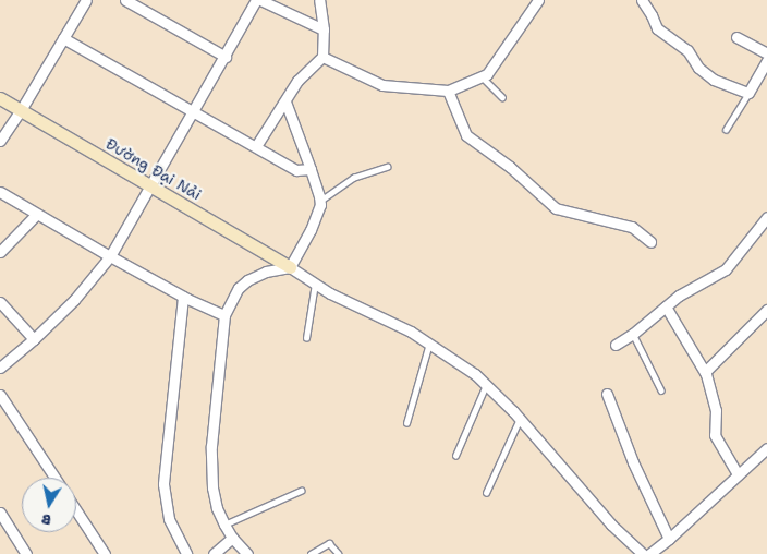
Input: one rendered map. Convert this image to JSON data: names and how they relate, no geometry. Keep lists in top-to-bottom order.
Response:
{
  "streets": {
    "street": ["Đường Đại Nải"]
  },
  "north": "bottom"
}
